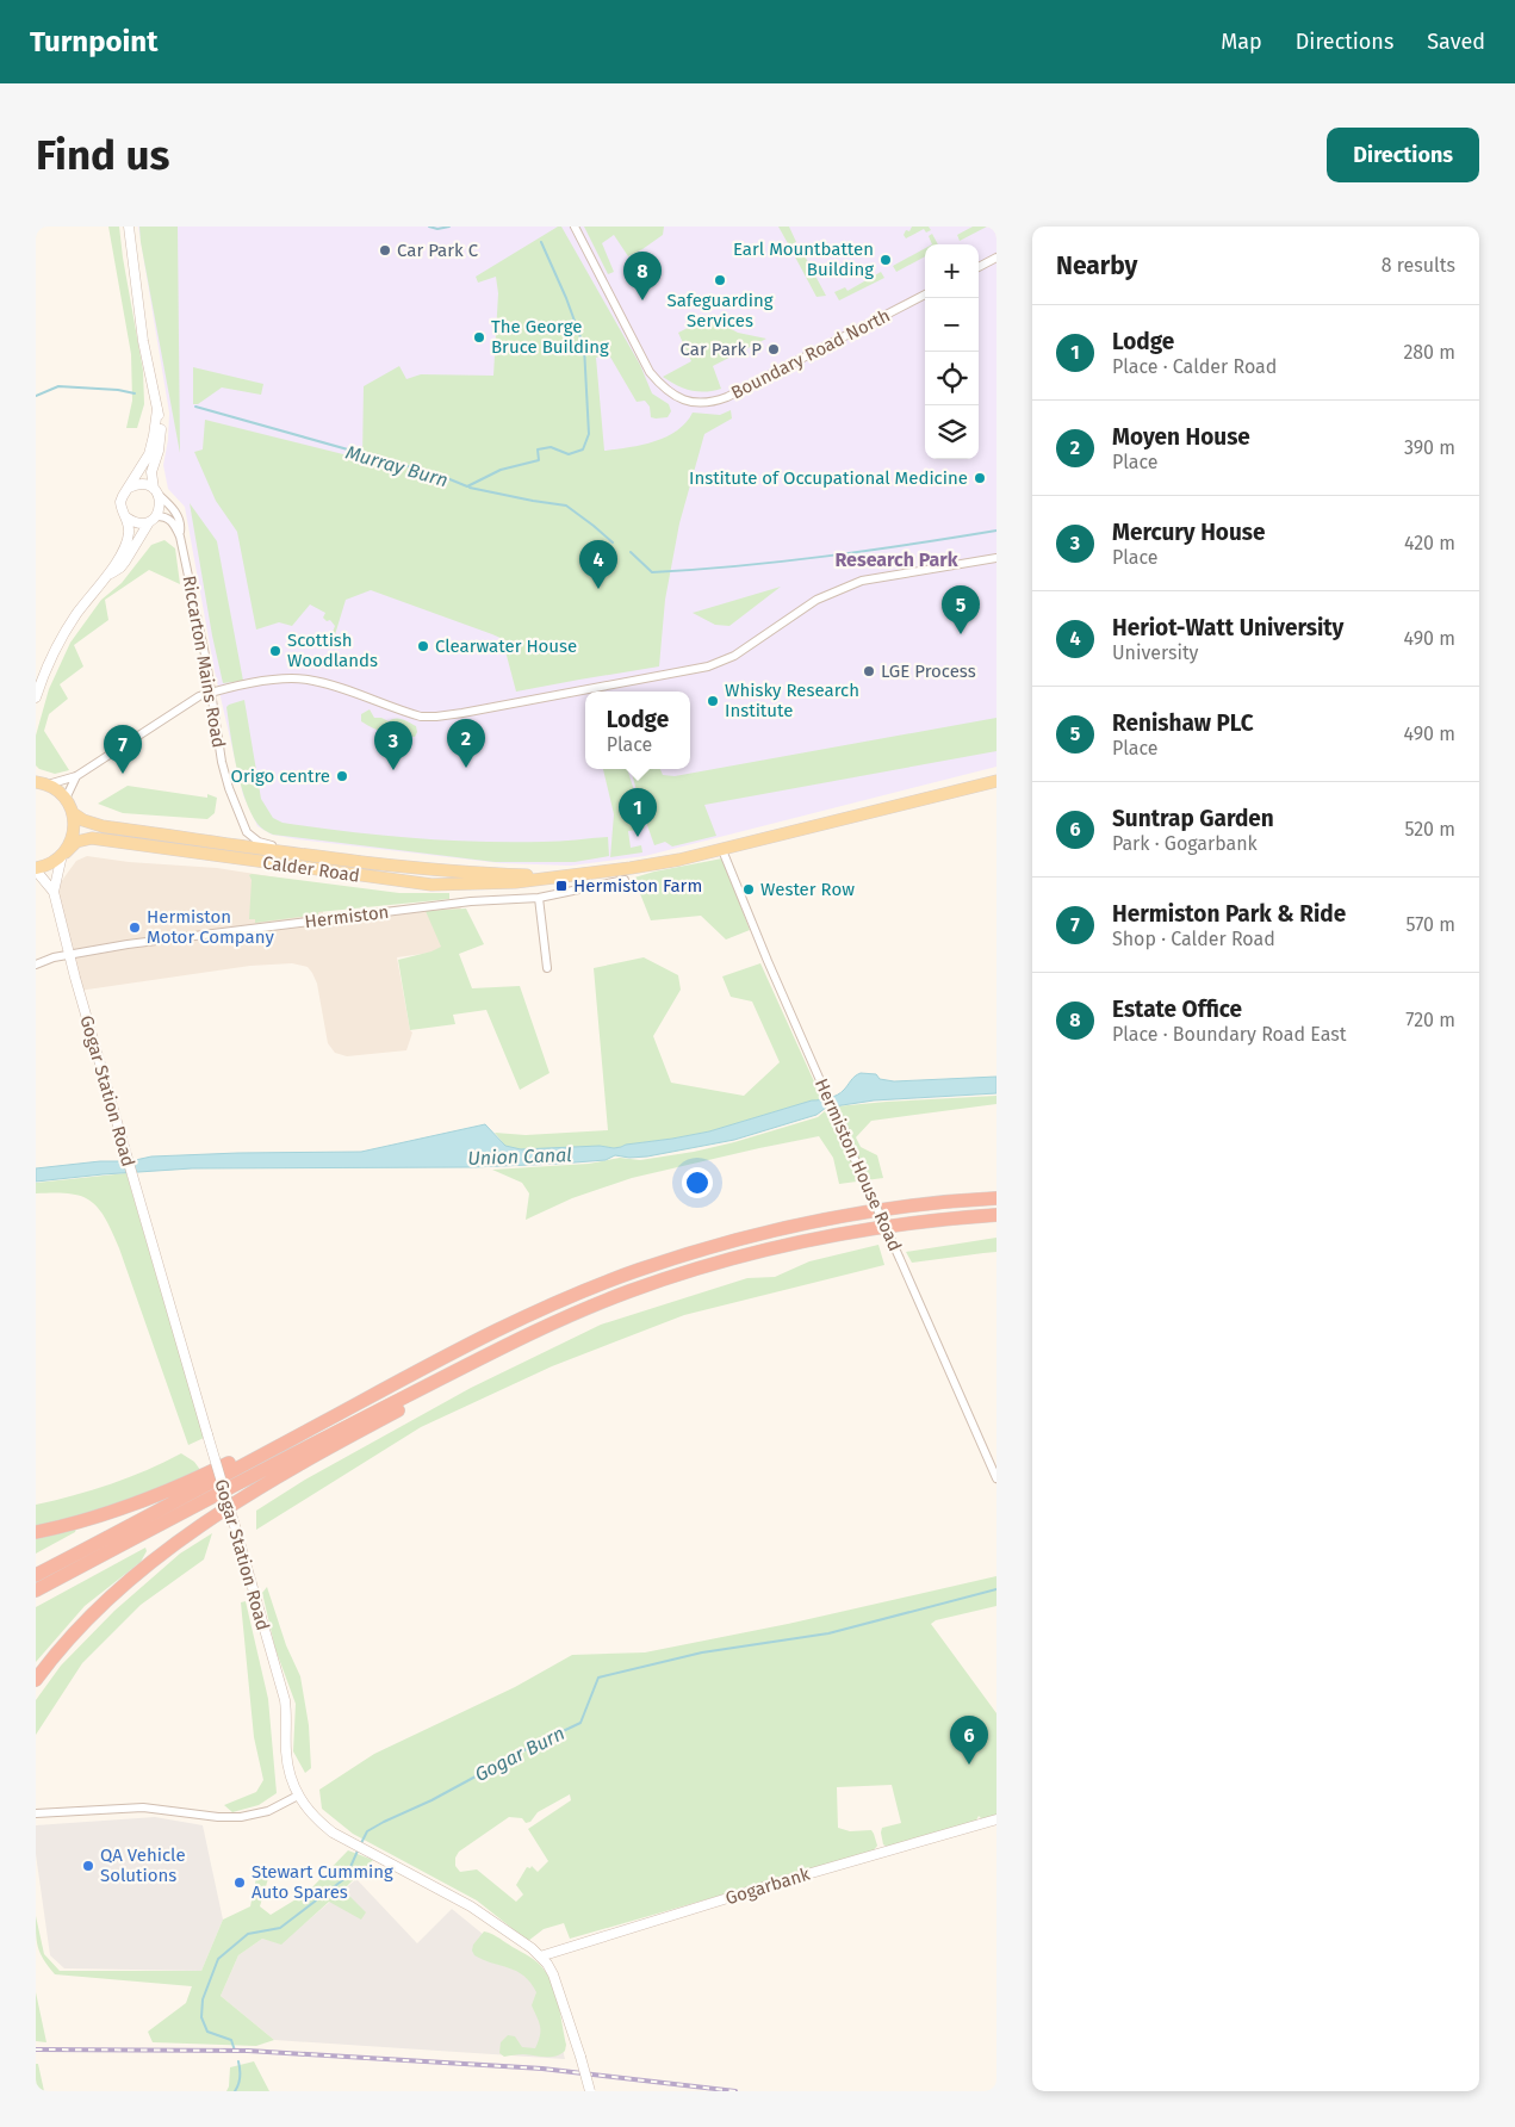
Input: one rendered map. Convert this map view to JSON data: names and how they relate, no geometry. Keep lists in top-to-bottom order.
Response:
{
  "streets": {
    "main road": ["Calder Road"],
    "street": [
      "Boundary Road North",
      "Riccarton Mains Road",
      "Hermiston",
      "Gogar Station Road",
      "Hermiston House Road",
      "Gogarbank"
    ]
  },
  "crossings": [
    ["Riccarton Mains Road", "Calder Road"],
    ["Calder Road", "Gogar Station Road"],
    ["Calder Road", "Hermiston House Road"],
    ["Hermiston", "Gogar Station Road"],
    ["Gogar Station Road", "Gogarbank"]
  ],
  "districts": ["Research Park"],
  "water": ["Murray Burn", "Union Canal", "Gogar Burn"],
  "places": {
    "other": [
      "Car Park C",
      "Earl Mountbatten Building",
      "Safeguarding Services",
      "The George Bruce Building",
      "Car Park P",
      "Institute of Occupational Medicine",
      "Clearwater House",
      "Scottish Woodlands",
      "LGE Process",
      "Whisky Research Institute",
      "Origo centre",
      "Wester Row",
      "Hermiston Motor Company",
      "QA Vehicle Solutions",
      "Stewart Cumming Auto Spares"
    ],
    "transit": ["Hermiston Farm"]
  },
  "page": {
    "header": "Turnpoint",
    "nav": ["Map", "Directions", "Saved"],
    "buttons": "Directions",
    "title": "Find us",
    "heading": ["Nearby", "8 results"],
    "map_buttons": ["+", "−"],
    "pins": [
      "8",
      "4",
      "5",
      "2",
      "3",
      "7",
      "1",
      "6"
    ],
    "list": [
      {
        "mark": "1",
        "name": "Lodge",
        "note": "Place · Calder Road",
        "value": "280 m"
      },
      {
        "mark": "2",
        "name": "Moyen House",
        "note": "Place",
        "value": "390 m"
      },
      {
        "mark": "3",
        "name": "Mercury House",
        "note": "Place",
        "value": "420 m"
      },
      {
        "mark": "4",
        "name": "Heriot-Watt University",
        "note": "University",
        "value": "490 m"
      },
      {
        "mark": "5",
        "name": "Renishaw PLC",
        "note": "Place",
        "value": "490 m"
      },
      {
        "mark": "6",
        "name": "Suntrap Garden",
        "note": "Park · Gogarbank",
        "value": "520 m"
      },
      {
        "mark": "7",
        "name": "Hermiston Park & Ride",
        "note": "Shop · Calder Road",
        "value": "570 m"
      },
      {
        "mark": "8",
        "name": "Estate Office",
        "note": "Place · Boundary Road East",
        "value": "720 m"
      }
    ],
    "popup": ["Lodge", "Place"]
  }
}
